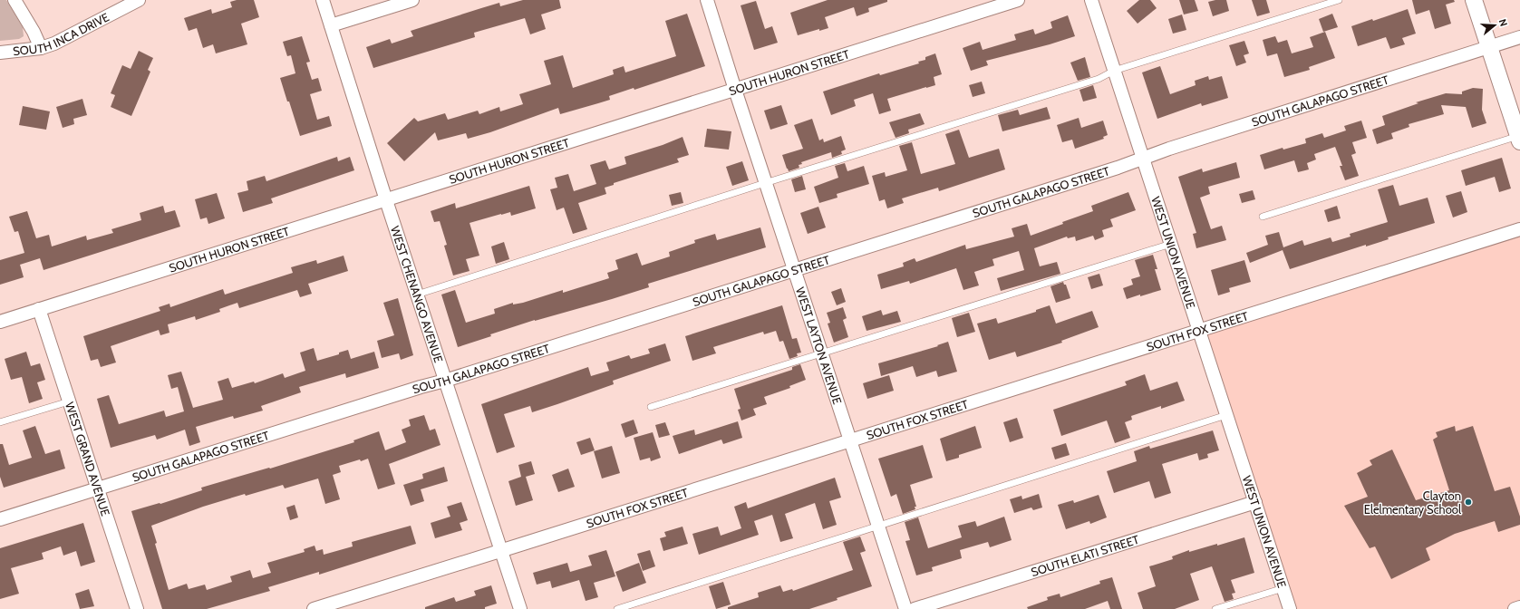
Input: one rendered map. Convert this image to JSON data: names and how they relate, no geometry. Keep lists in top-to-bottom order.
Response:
{
  "streets": {
    "street": [
      "SOUTH INCA DRIVE",
      "SOUTH HURON STREET",
      "SOUTH GALAPAGO STREET",
      "WEST UNION AVENUE",
      "WEST CHENANGO AVENUE",
      "SOUTH FOX STREET",
      "WEST LAYTON AVENUE",
      "WEST GRAND AVENUE",
      "SOUTH ELATI STREET"
    ]
  },
  "crossings": [
    ["SOUTH HURON STREET", "WEST CHENANGO AVENUE"],
    ["SOUTH HURON STREET", "WEST LAYTON AVENUE"],
    ["SOUTH HURON STREET", "WEST GRAND AVENUE"],
    ["SOUTH GALAPAGO STREET", "WEST UNION AVENUE"],
    ["SOUTH GALAPAGO STREET", "WEST CHENANGO AVENUE"],
    ["SOUTH GALAPAGO STREET", "WEST LAYTON AVENUE"],
    ["SOUTH GALAPAGO STREET", "WEST GRAND AVENUE"],
    ["WEST UNION AVENUE", "SOUTH FOX STREET"],
    ["WEST UNION AVENUE", "SOUTH ELATI STREET"],
    ["WEST CHENANGO AVENUE", "SOUTH FOX STREET"],
    ["SOUTH FOX STREET", "WEST LAYTON AVENUE"]
  ],
  "places": ["Clayton Elelmentary School"],
  "north": "right"
}
